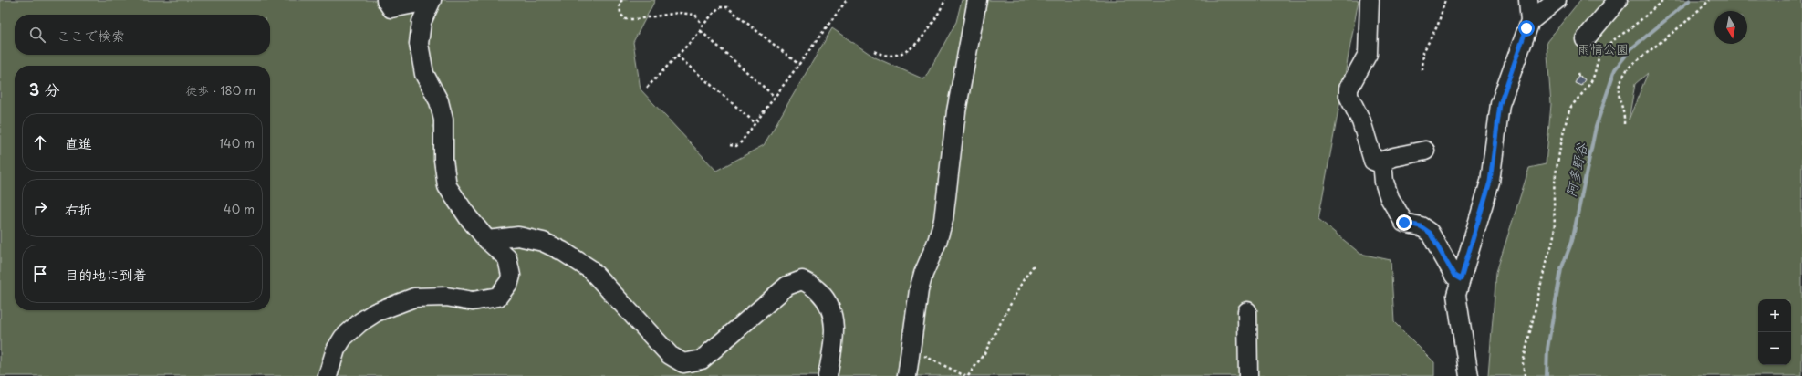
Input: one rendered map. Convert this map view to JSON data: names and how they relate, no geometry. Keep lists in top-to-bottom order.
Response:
{
  "water": ["阿多野谷"],
  "parks": ["雨情公園"],
  "north": "bottom",
  "page": {
    "search": "ここで検索",
    "heading": ["3 分", "徒歩 · 180 m"],
    "list": [
      ["直進", "140 m"],
      ["右折", "40 m"],
      "目的地に到着"
    ],
    "map_buttons": ["+", "−"]
  }
}
